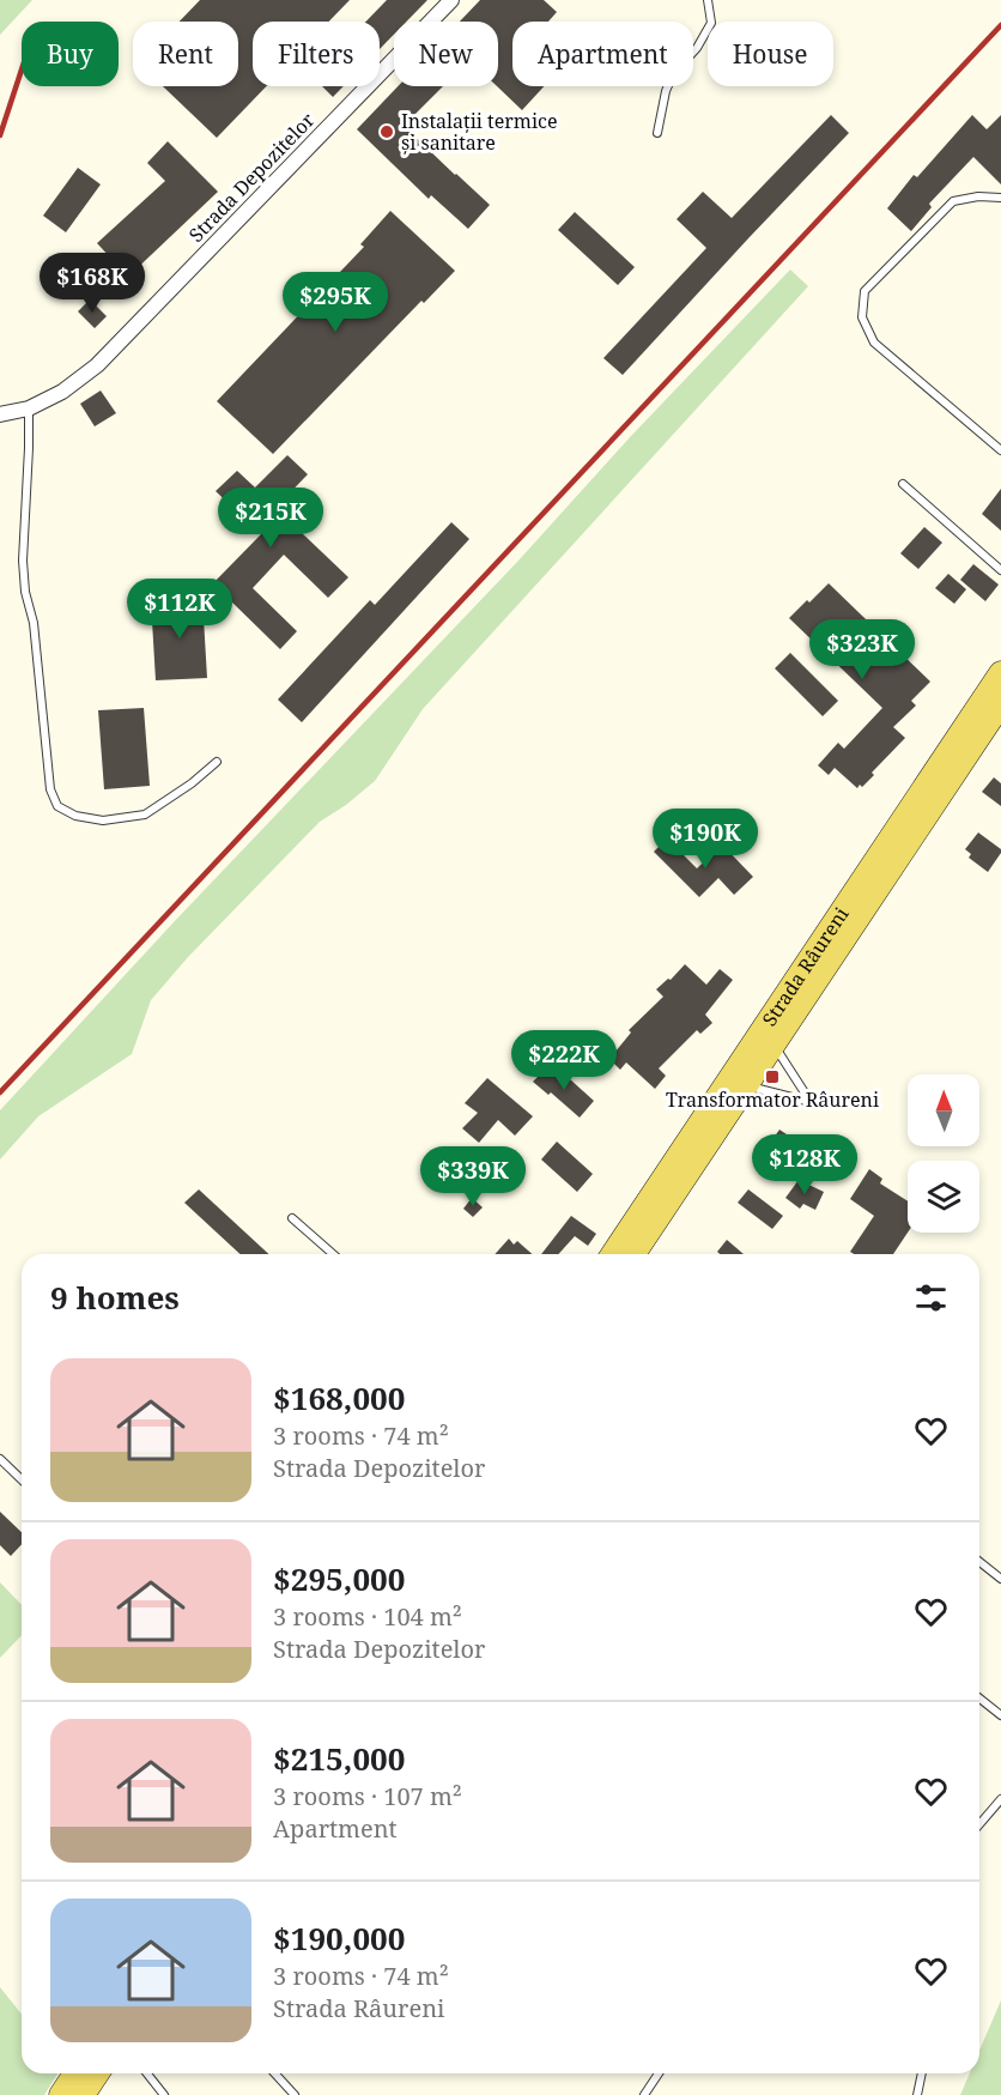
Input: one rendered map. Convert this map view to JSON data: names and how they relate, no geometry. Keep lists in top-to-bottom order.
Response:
{
  "streets": {
    "main road": ["Strada Râureni"],
    "street": ["Strada Depozitelor"]
  },
  "places": {
    "other": ["Instalații termice și sanitare"],
    "transit": ["Transformator Râureni"]
  },
  "north": "top",
  "page": {
    "chip": [
      "Buy",
      "Rent",
      "Filters",
      "New",
      "Apartment",
      "House"
    ],
    "price": [
      "$168K",
      "$295K",
      "$215K",
      "$112K",
      "$323K",
      "$190K",
      "$222K",
      "$128K",
      "$339K"
    ],
    "heading": "9 homes",
    "list": [
      {
        "name": "$168,000",
        "note": "3 rooms · 74 m² · Strada Depozitelor"
      },
      {
        "name": "$295,000",
        "note": "3 rooms · 104 m² · Strada Depozitelor"
      },
      {
        "name": "$215,000",
        "note": "3 rooms · 107 m² · Apartment"
      },
      {
        "name": "$190,000",
        "note": "3 rooms · 74 m² · Strada Râureni"
      }
    ]
  }
}
